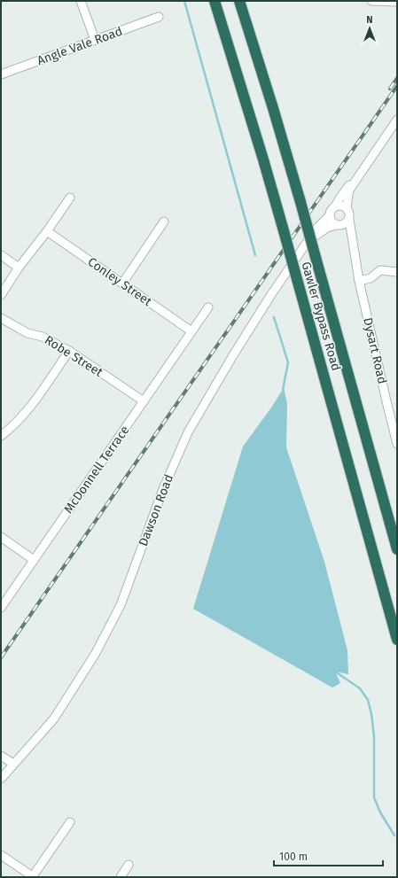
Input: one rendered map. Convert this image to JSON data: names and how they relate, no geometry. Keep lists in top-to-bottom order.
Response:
{
  "streets": {
    "highway": ["Gawler Bypass Road"],
    "street": [
      "Angle Vale Road",
      "Conley Street",
      "Dysart Road",
      "Robe Street",
      "McDonnell Terrace",
      "Dawson Road"
    ]
  },
  "crossings": [
    ["Conley Street", "McDonnell Terrace"],
    ["Dysart Road", "Dawson Road"],
    ["Robe Street", "McDonnell Terrace"]
  ],
  "scale_bar": "100 m",
  "north": "top"
}
